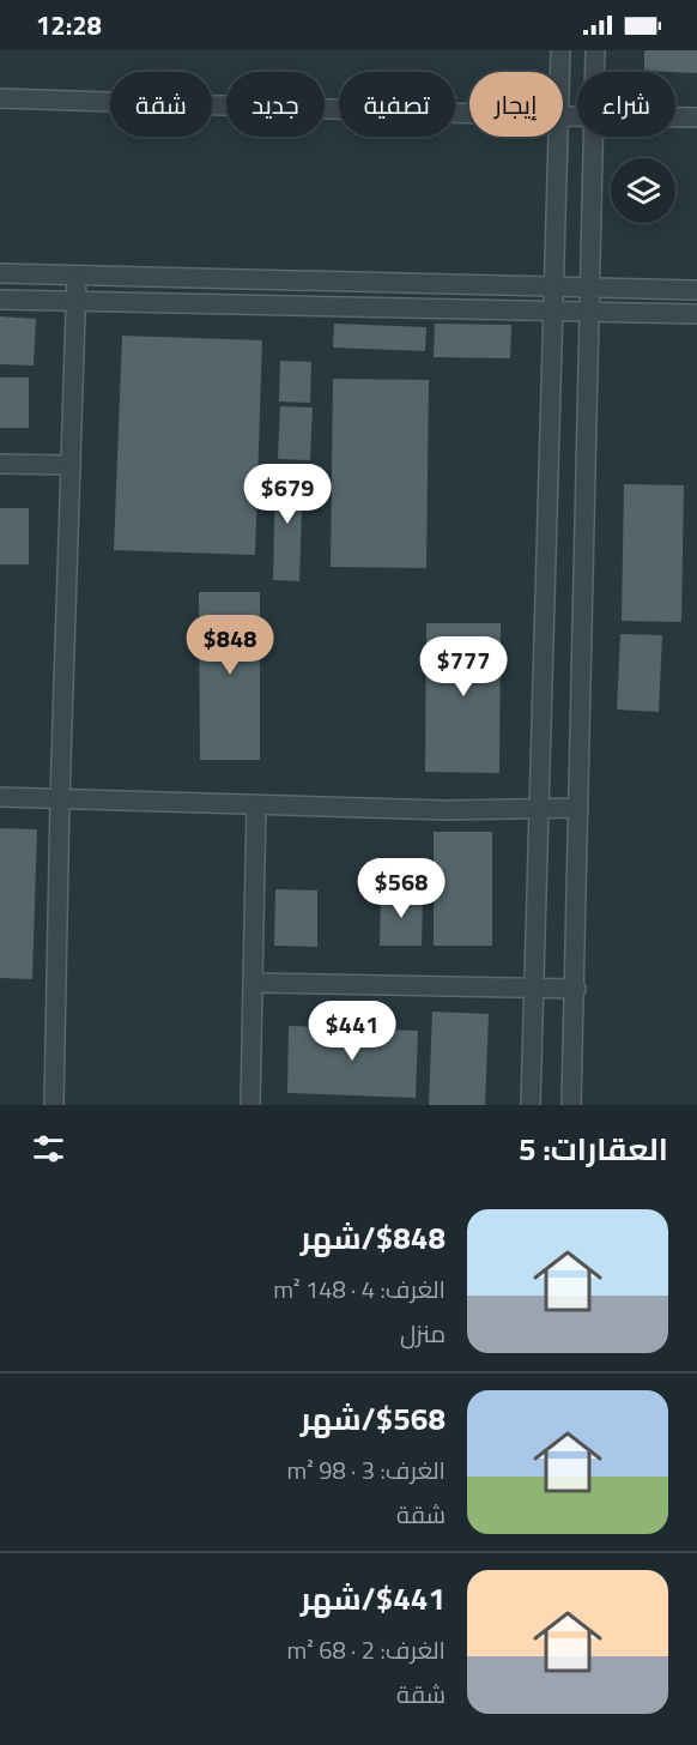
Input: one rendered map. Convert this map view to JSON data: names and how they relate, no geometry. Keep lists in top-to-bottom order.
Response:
{
  "page": {
    "status": "12:28",
    "chip": [
      "شراء",
      "إيجار",
      "تصفية",
      "جديد",
      "شقة"
    ],
    "price": [
      "$679",
      "$848",
      "$777",
      "$568",
      "$441"
    ],
    "heading": "العقارات: 5",
    "list": [
      {
        "name": "$848/شهر",
        "note": "الغرف: 4 · 148 m² · منزل"
      },
      {
        "name": "$568/شهر",
        "note": "الغرف: 3 · 98 m² · شقة"
      },
      {
        "name": "$441/شهر",
        "note": "الغرف: 2 · 68 m² · شقة"
      }
    ]
  }
}
